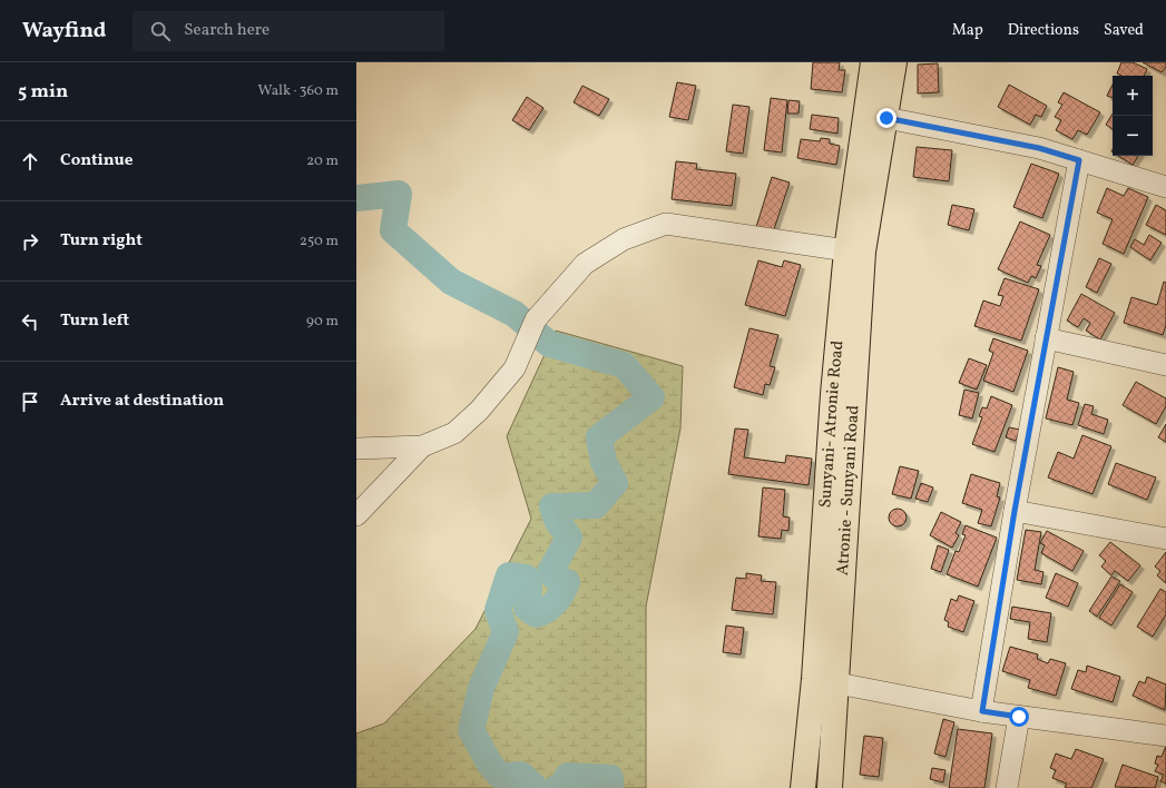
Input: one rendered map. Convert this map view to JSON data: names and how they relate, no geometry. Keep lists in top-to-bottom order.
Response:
{
  "streets": {
    "highway": ["Sunyani- Atronie Road", "Atronie - Sunyani Road"]
  },
  "crossings": [
    ["Sunyani- Atronie Road", "Atronie - Sunyani Road"]
  ],
  "page": {
    "header": "Wayfind",
    "search": "Search here",
    "nav": ["Map", "Directions", "Saved"],
    "heading": ["5 min", "Walk · 360 m"],
    "map_buttons": ["+", "−"],
    "list": [
      ["Continue", "20 m"],
      ["Turn right", "250 m"],
      ["Turn left", "90 m"],
      "Arrive at destination"
    ]
  }
}
